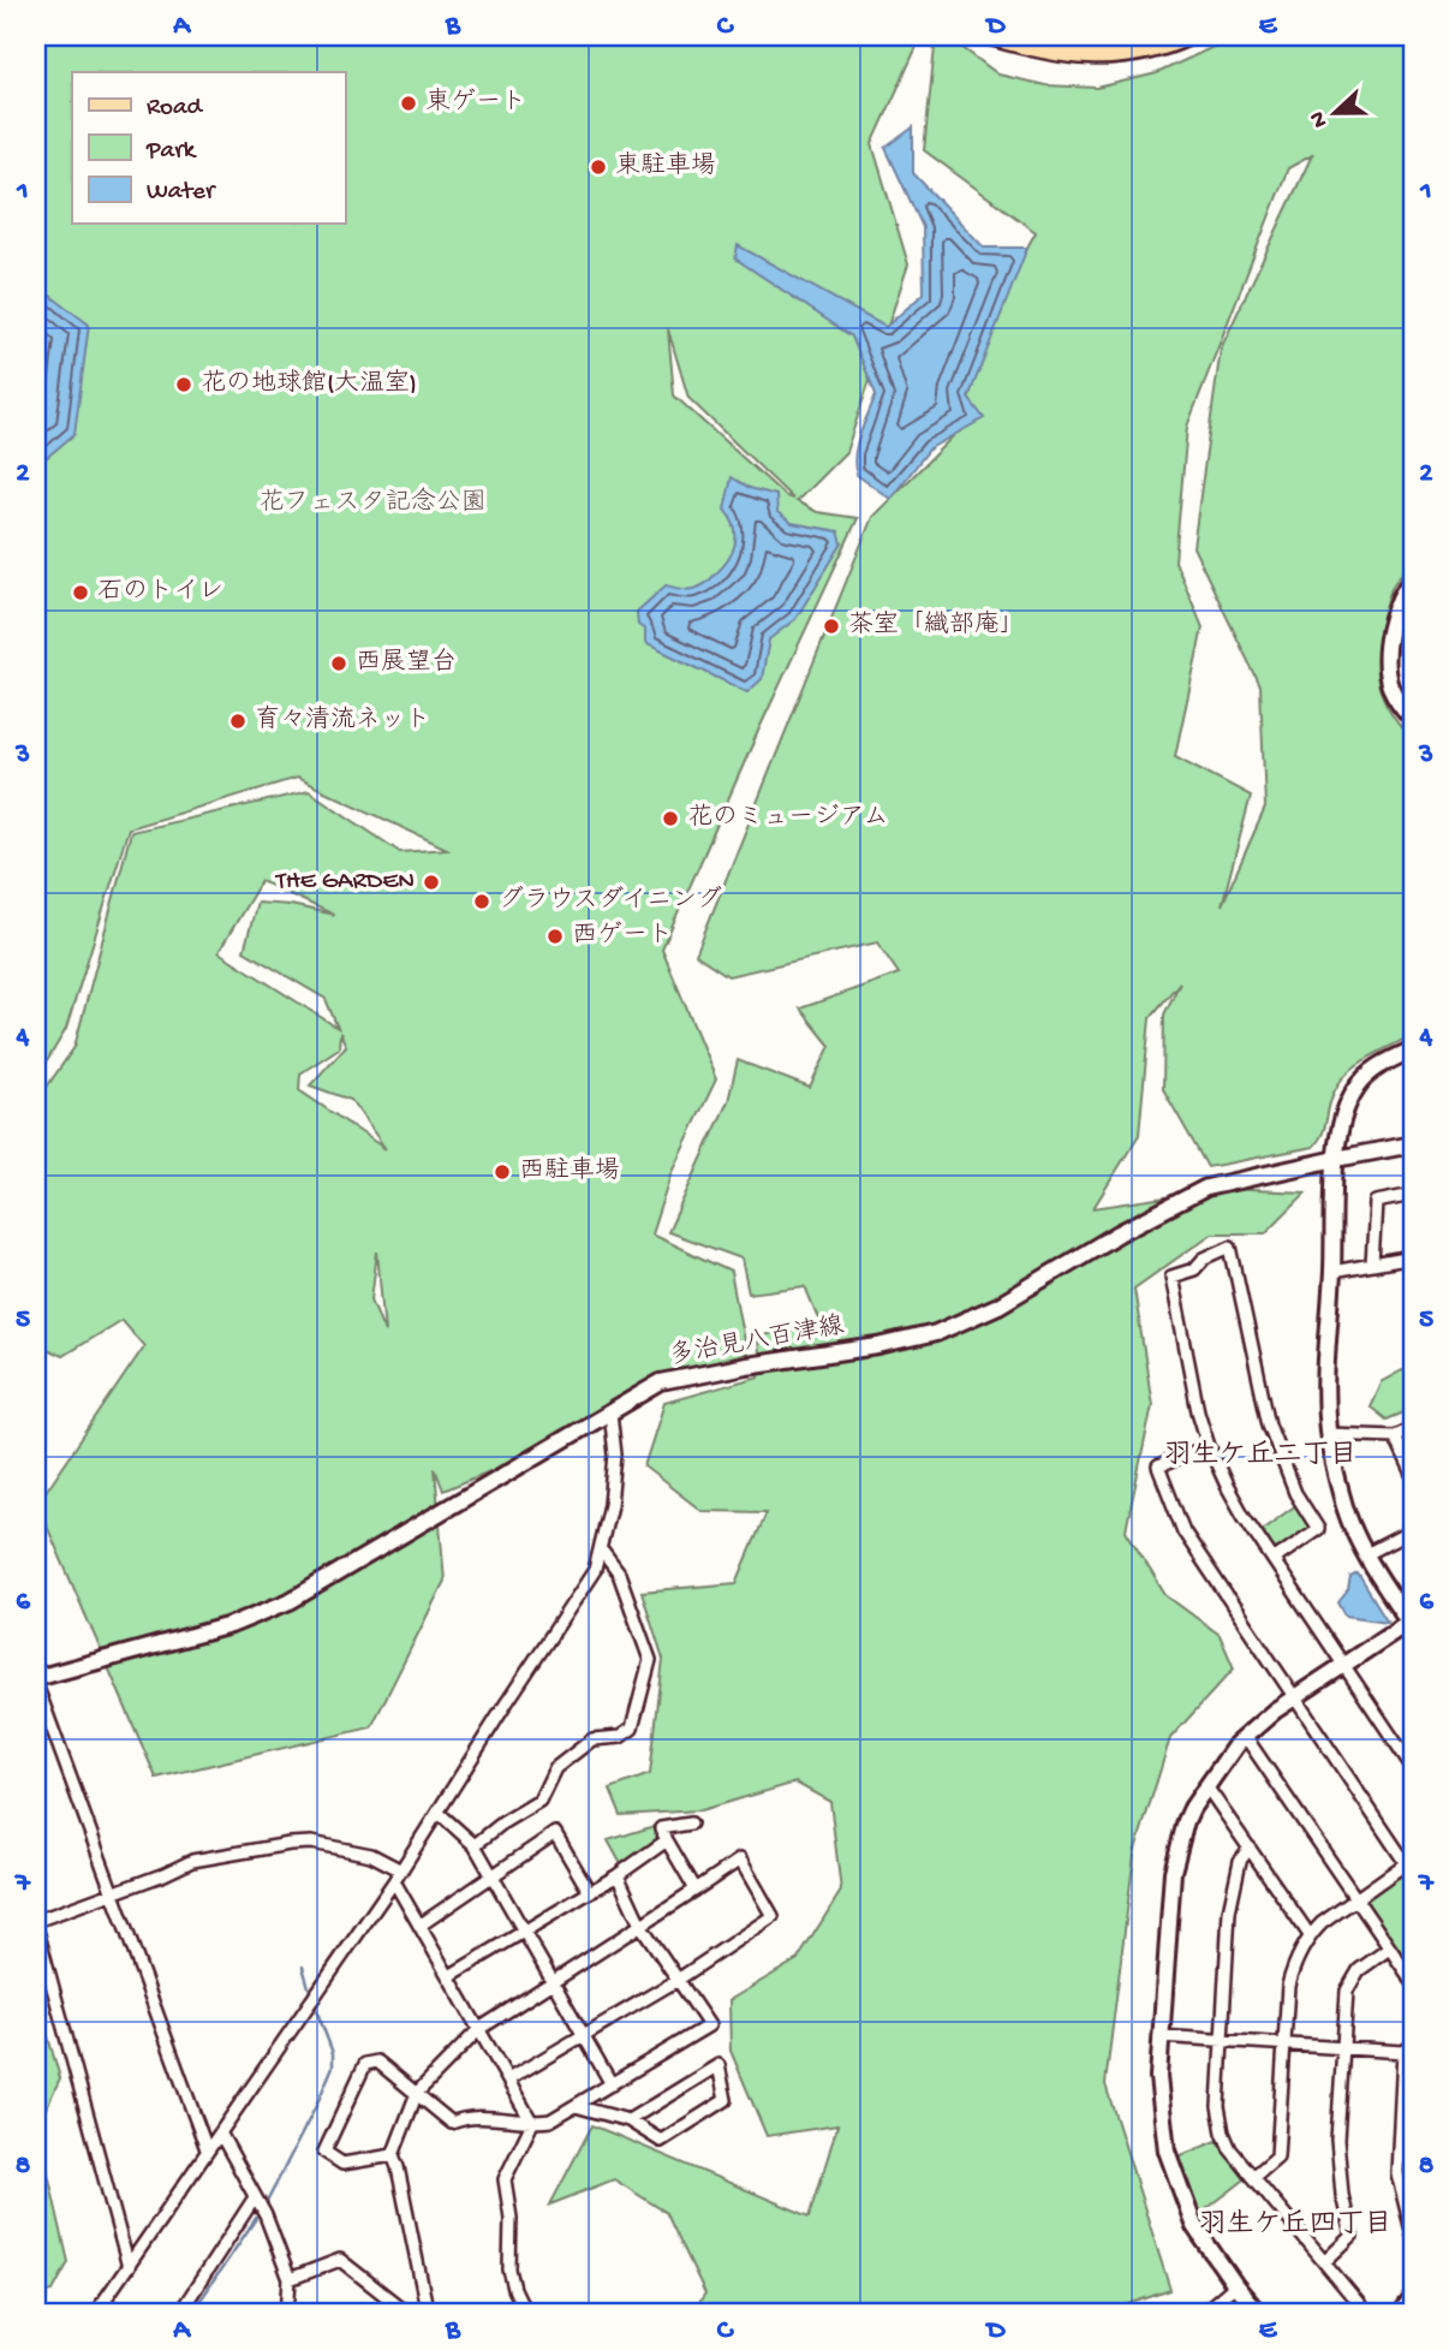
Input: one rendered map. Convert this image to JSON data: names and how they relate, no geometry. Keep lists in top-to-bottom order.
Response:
{
  "streets": {
    "street": ["多治見八百津線"]
  },
  "districts": ["羽生ケ丘二丁目", "羽生ケ丘四丁目"],
  "parks": ["花フェスタ記念公園"],
  "places": [
    "東ゲート",
    "東駐車場",
    "花の地球館(大温室)",
    "石のトイレ",
    "茶室「織部庵」",
    "西展望台",
    "育々清流ネット",
    "花のミュージアム",
    "THE GARDEN",
    "グラウスダイニング",
    "西ゲート",
    "西駐車場"
  ],
  "legend": ["Road", "Park", "Water"],
  "north": "left",
  "grid": {
    "columns": [
      "A",
      "B",
      "C",
      "D",
      "E"
    ],
    "rows": [
      "1",
      "2",
      "3",
      "4",
      "5",
      "6",
      "7",
      "8"
    ]
  }
}
